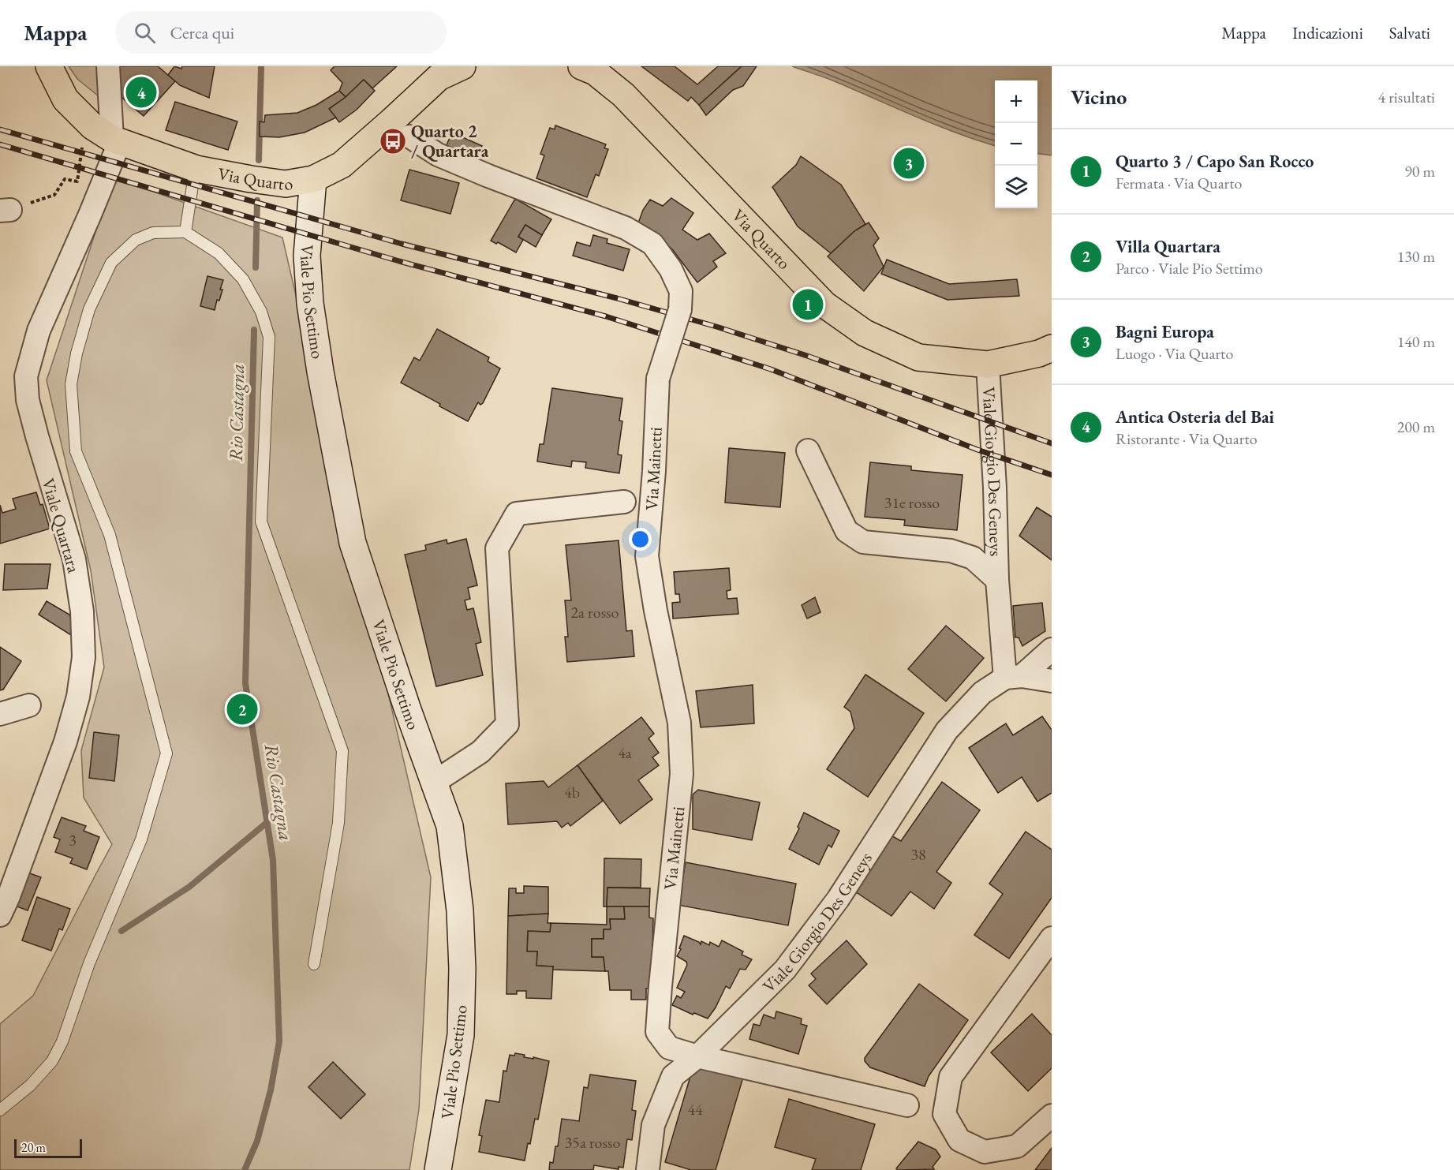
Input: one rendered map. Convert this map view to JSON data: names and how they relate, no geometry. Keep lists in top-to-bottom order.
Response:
{
  "streets": {
    "main road": ["Via Quarto"],
    "street": [
      "Viale Pio Settimo",
      "Via Mainetti",
      "Viale Giorgio Des Geneys",
      "Viale Quartara"
    ]
  },
  "crossings": [
    ["Via Quarto", "Viale Pio Settimo"],
    ["Via Quarto", "Viale Giorgio Des Geneys"],
    ["Via Quarto", "Viale Quartara"],
    ["Via Mainetti", "Viale Giorgio Des Geneys"]
  ],
  "water": ["Rio Castagna"],
  "places": {
    "bus stop": ["Quarto 2 / Quartara"]
  },
  "house_numbers": [
    "31e rosso",
    "2a rosso",
    "4a",
    "4b",
    "3",
    "38",
    "44",
    "35a rosso"
  ],
  "scale_bar": "20 m",
  "page": {
    "header": "Mappa",
    "search": "Cerca qui",
    "nav": ["Mappa", "Indicazioni", "Salvati"],
    "heading": ["Vicino", "4 risultati"],
    "pins": [
      "4",
      "3",
      "1",
      "2"
    ],
    "map_buttons": ["+", "−"],
    "list": [
      {
        "mark": "1",
        "name": "Quarto 3 / Capo San Rocco",
        "note": "Fermata · Via Quarto",
        "value": "90 m"
      },
      {
        "mark": "2",
        "name": "Villa Quartara",
        "note": "Parco · Viale Pio Settimo",
        "value": "130 m"
      },
      {
        "mark": "3",
        "name": "Bagni Europa",
        "note": "Luogo · Via Quarto",
        "value": "140 m"
      },
      {
        "mark": "4",
        "name": "Antica Osteria del Bai",
        "note": "Ristorante · Via Quarto",
        "value": "200 m"
      }
    ],
    "scale": "20 m"
  }
}
